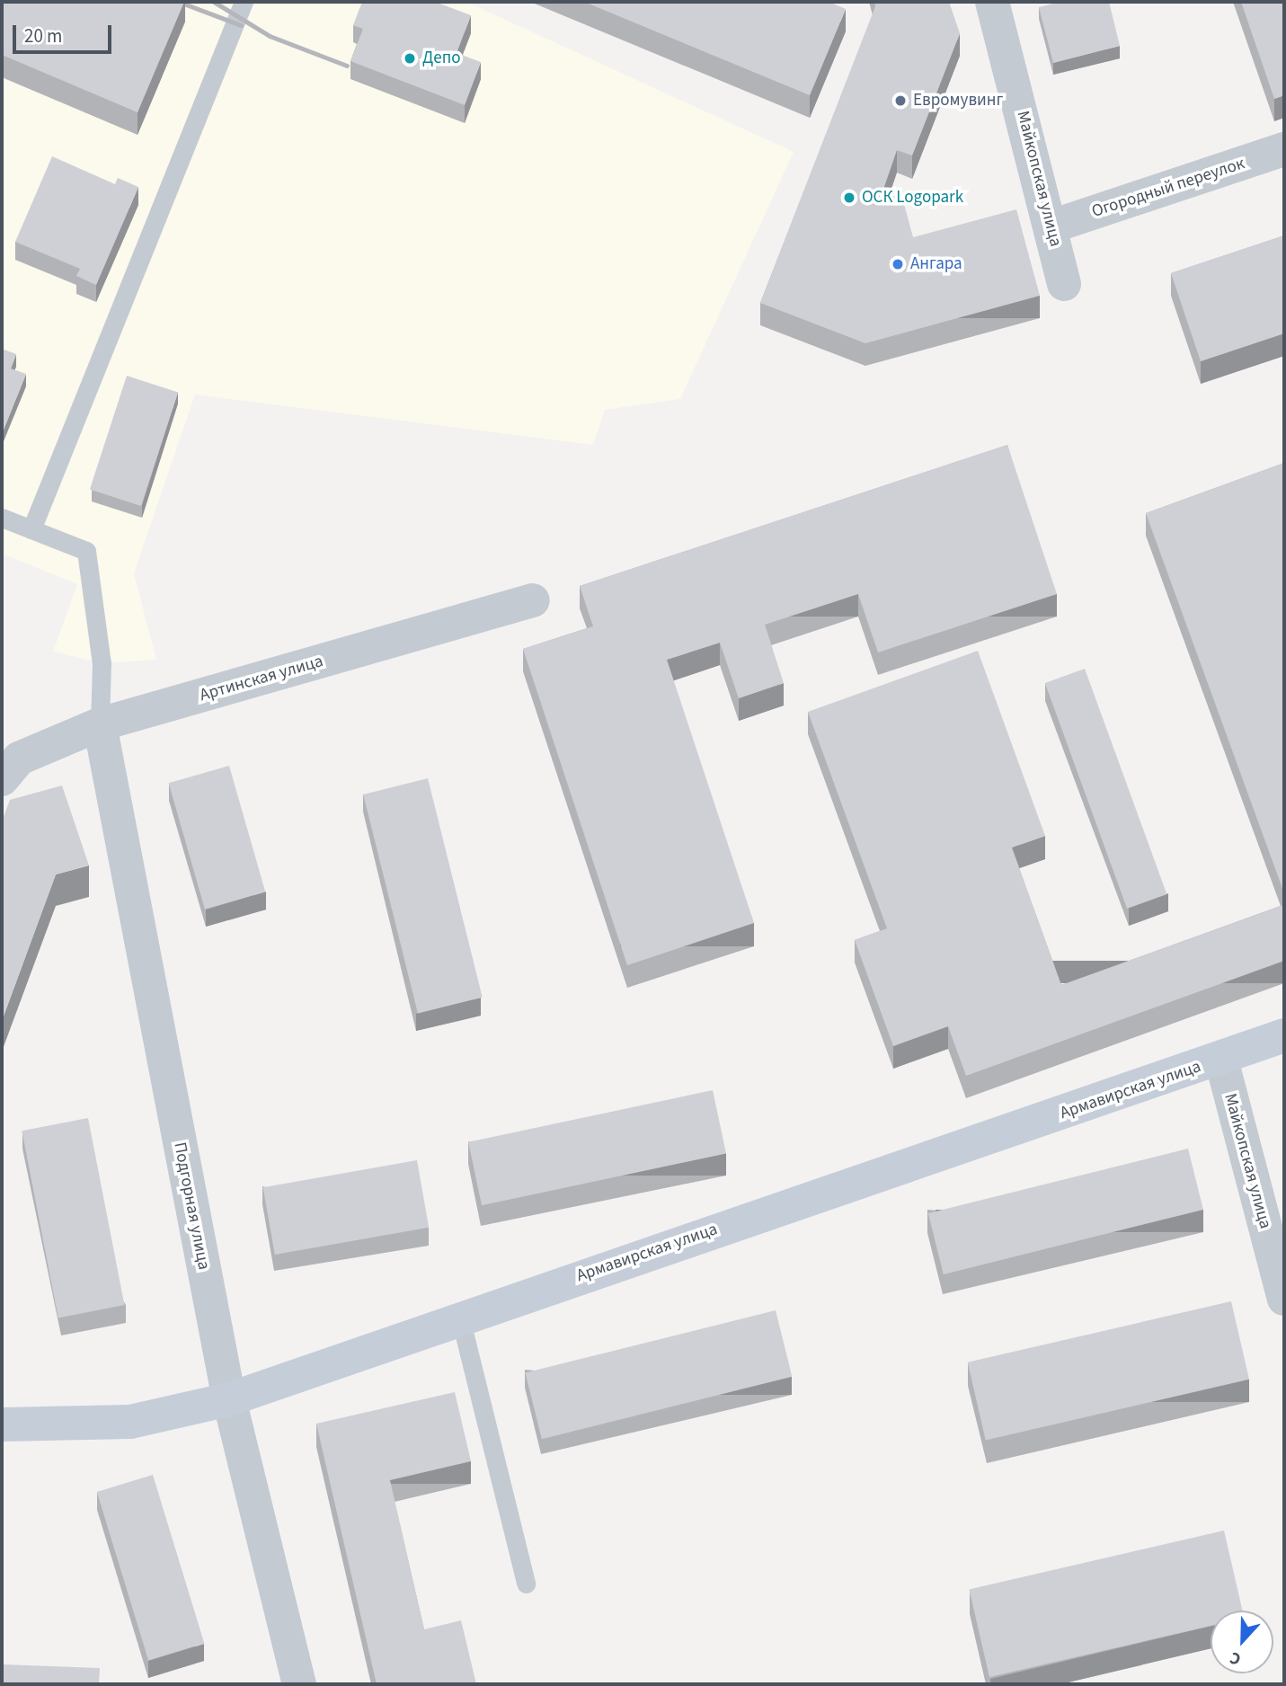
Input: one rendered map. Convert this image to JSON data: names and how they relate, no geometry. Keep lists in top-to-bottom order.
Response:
{
  "streets": {
    "main road": ["Армавирская улица"],
    "street": [
      "Майкопская улица",
      "Огородный переулок",
      "Артинская улица",
      "Подгорная улица"
    ]
  },
  "crossings": [
    ["Майкопская улица", "Огородный переулок"],
    ["Майкопская улица", "Армавирская улица"],
    ["Артинская улица", "Подгорная улица"],
    ["Армавирская улица", "Подгорная улица"]
  ],
  "places": [
    "Депо",
    "Евромувинг",
    "ОСК Logopark",
    "Ангара"
  ],
  "scale_bar": "20 m",
  "north": "bottom"
}
